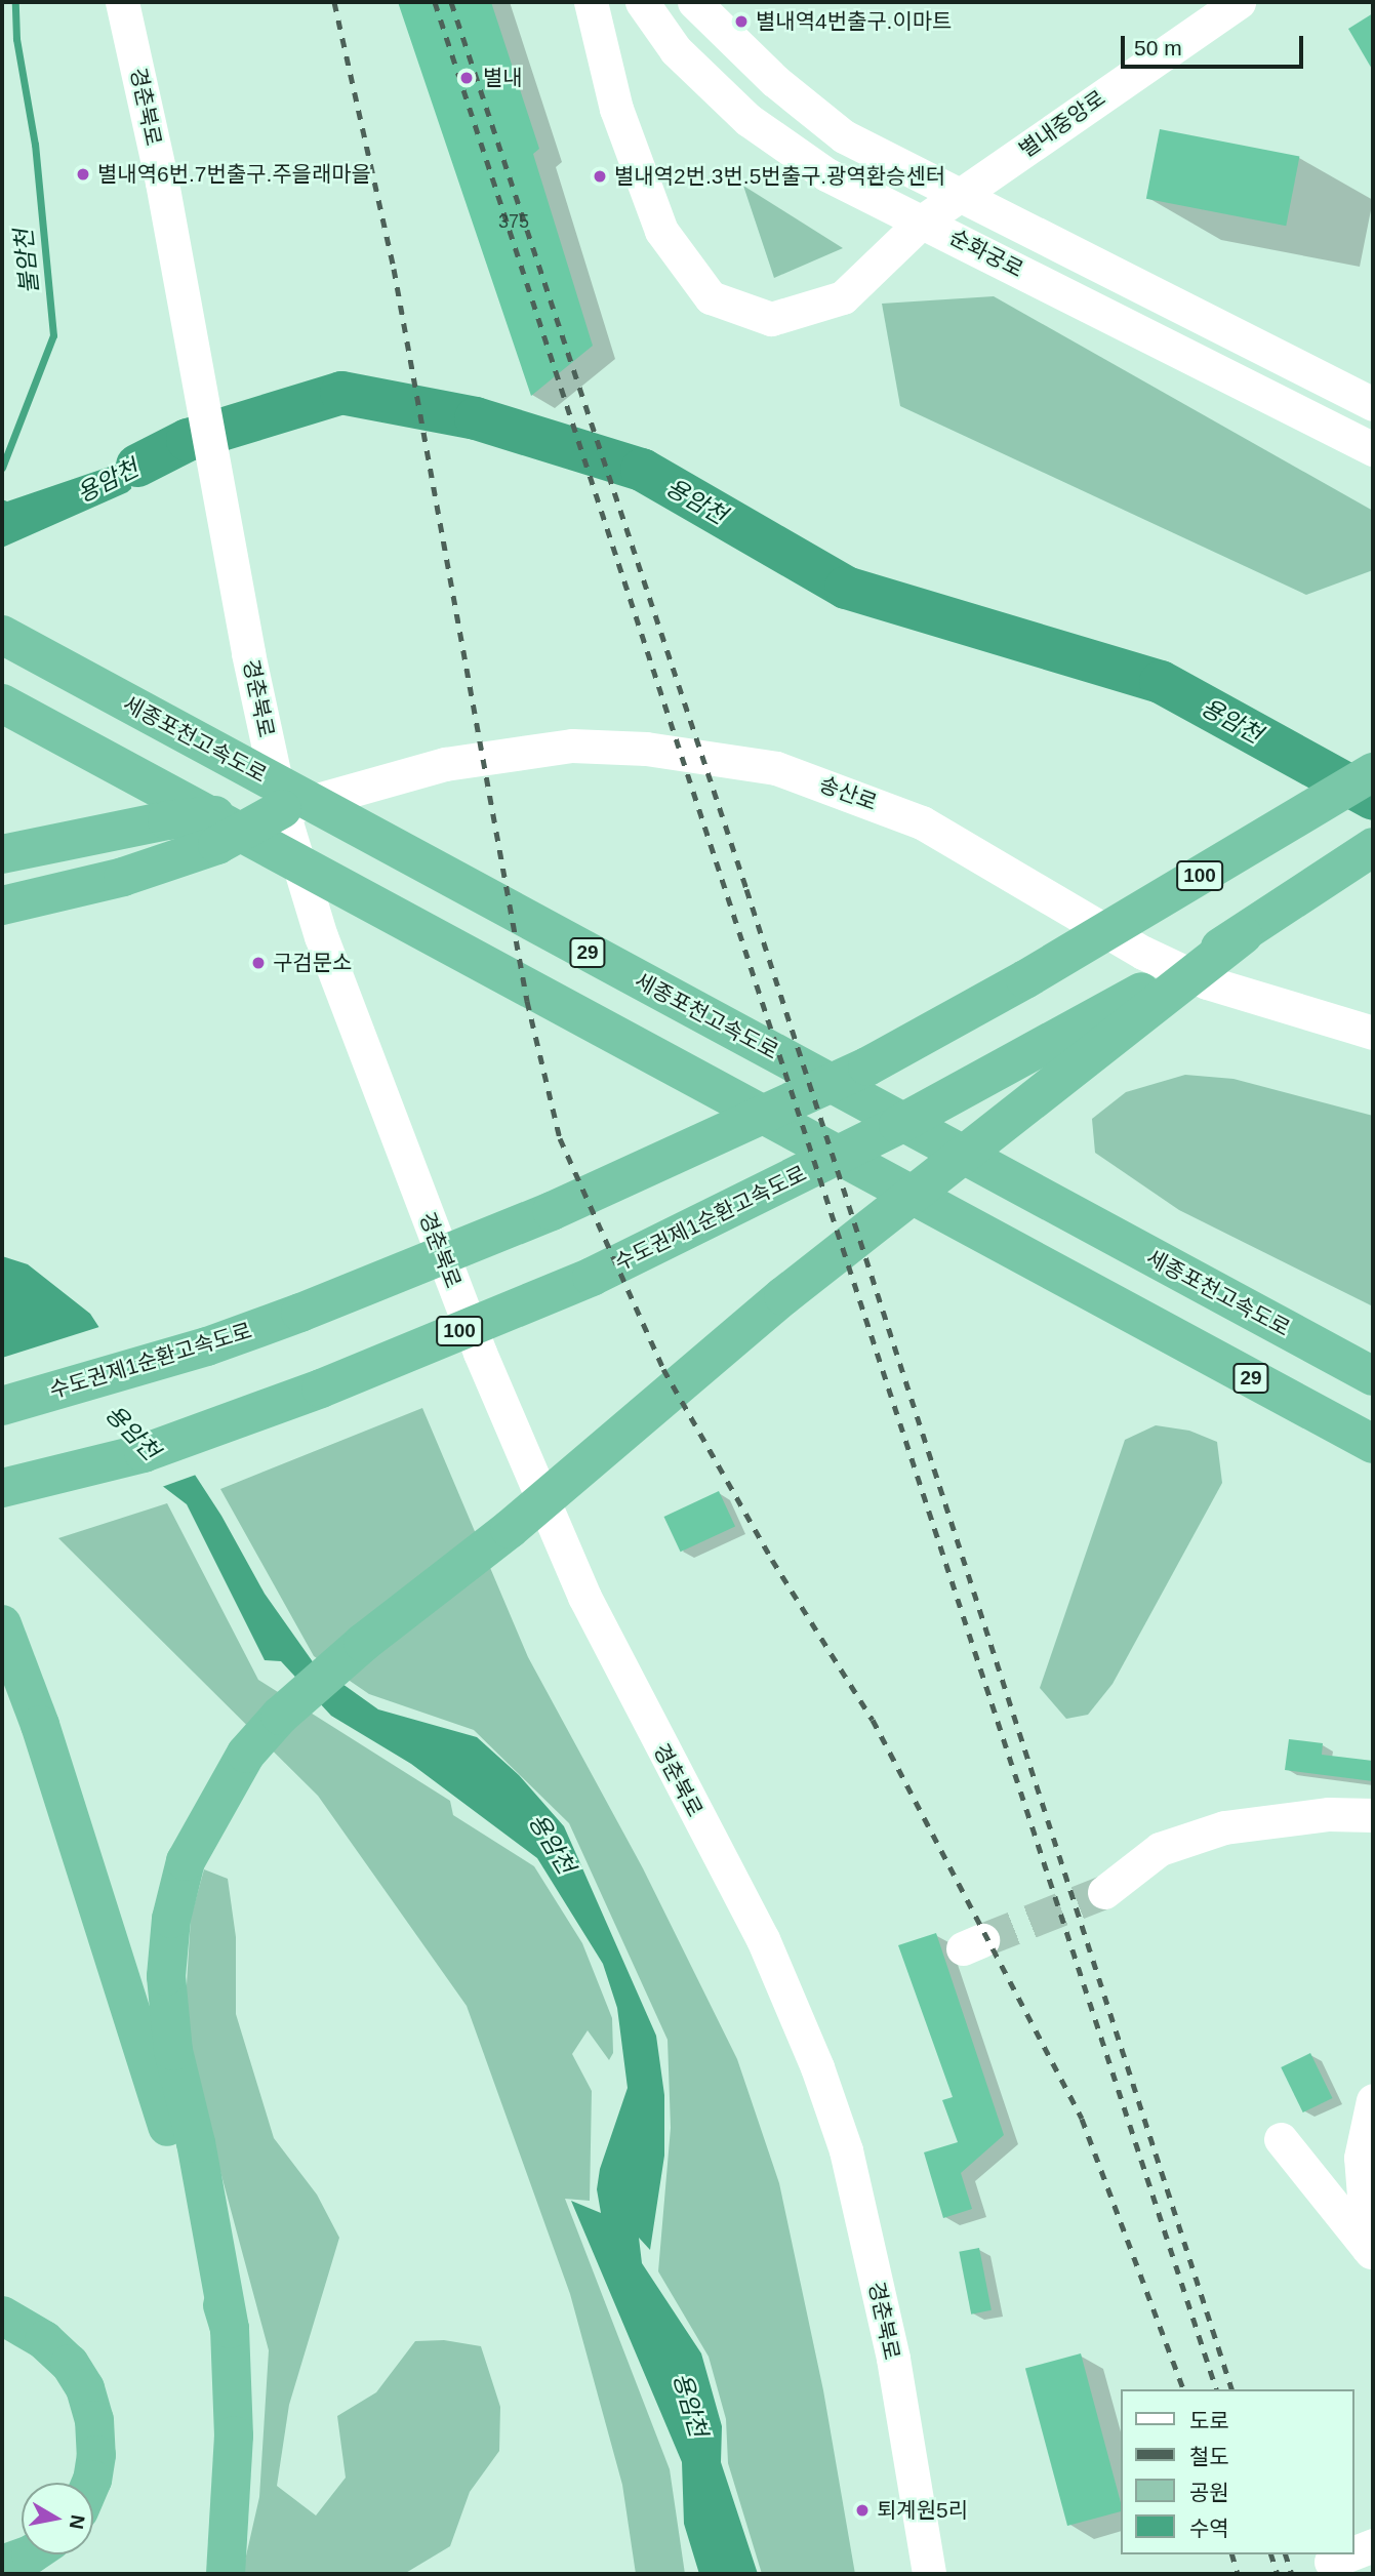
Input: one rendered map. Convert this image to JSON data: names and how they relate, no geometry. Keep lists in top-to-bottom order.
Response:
{
  "streets": {
    "highway": [
      "세종포천고속도로",
      "100",
      "29",
      "수도권제1순환고속도로"
    ],
    "street": [
      "경춘북로",
      "별내중앙로",
      "순화궁로",
      "송산로"
    ]
  },
  "crossings": [
    ["경춘북로", "송산로"],
    ["별내중앙로", "순화궁로"]
  ],
  "water": ["불암천", "용암천"],
  "places": [
    "별내역4번출구.이마트",
    "별내",
    "별내역6번.7번출구.주을래마을",
    "별내역2번.3번.5번출구.광역환승센터",
    "구검문소",
    "퇴계원5리"
  ],
  "house_numbers": ["375"],
  "legend": [
    "도로",
    "철도",
    "공원",
    "수역"
  ],
  "scale_bar": "50 m",
  "north": "right"
}
